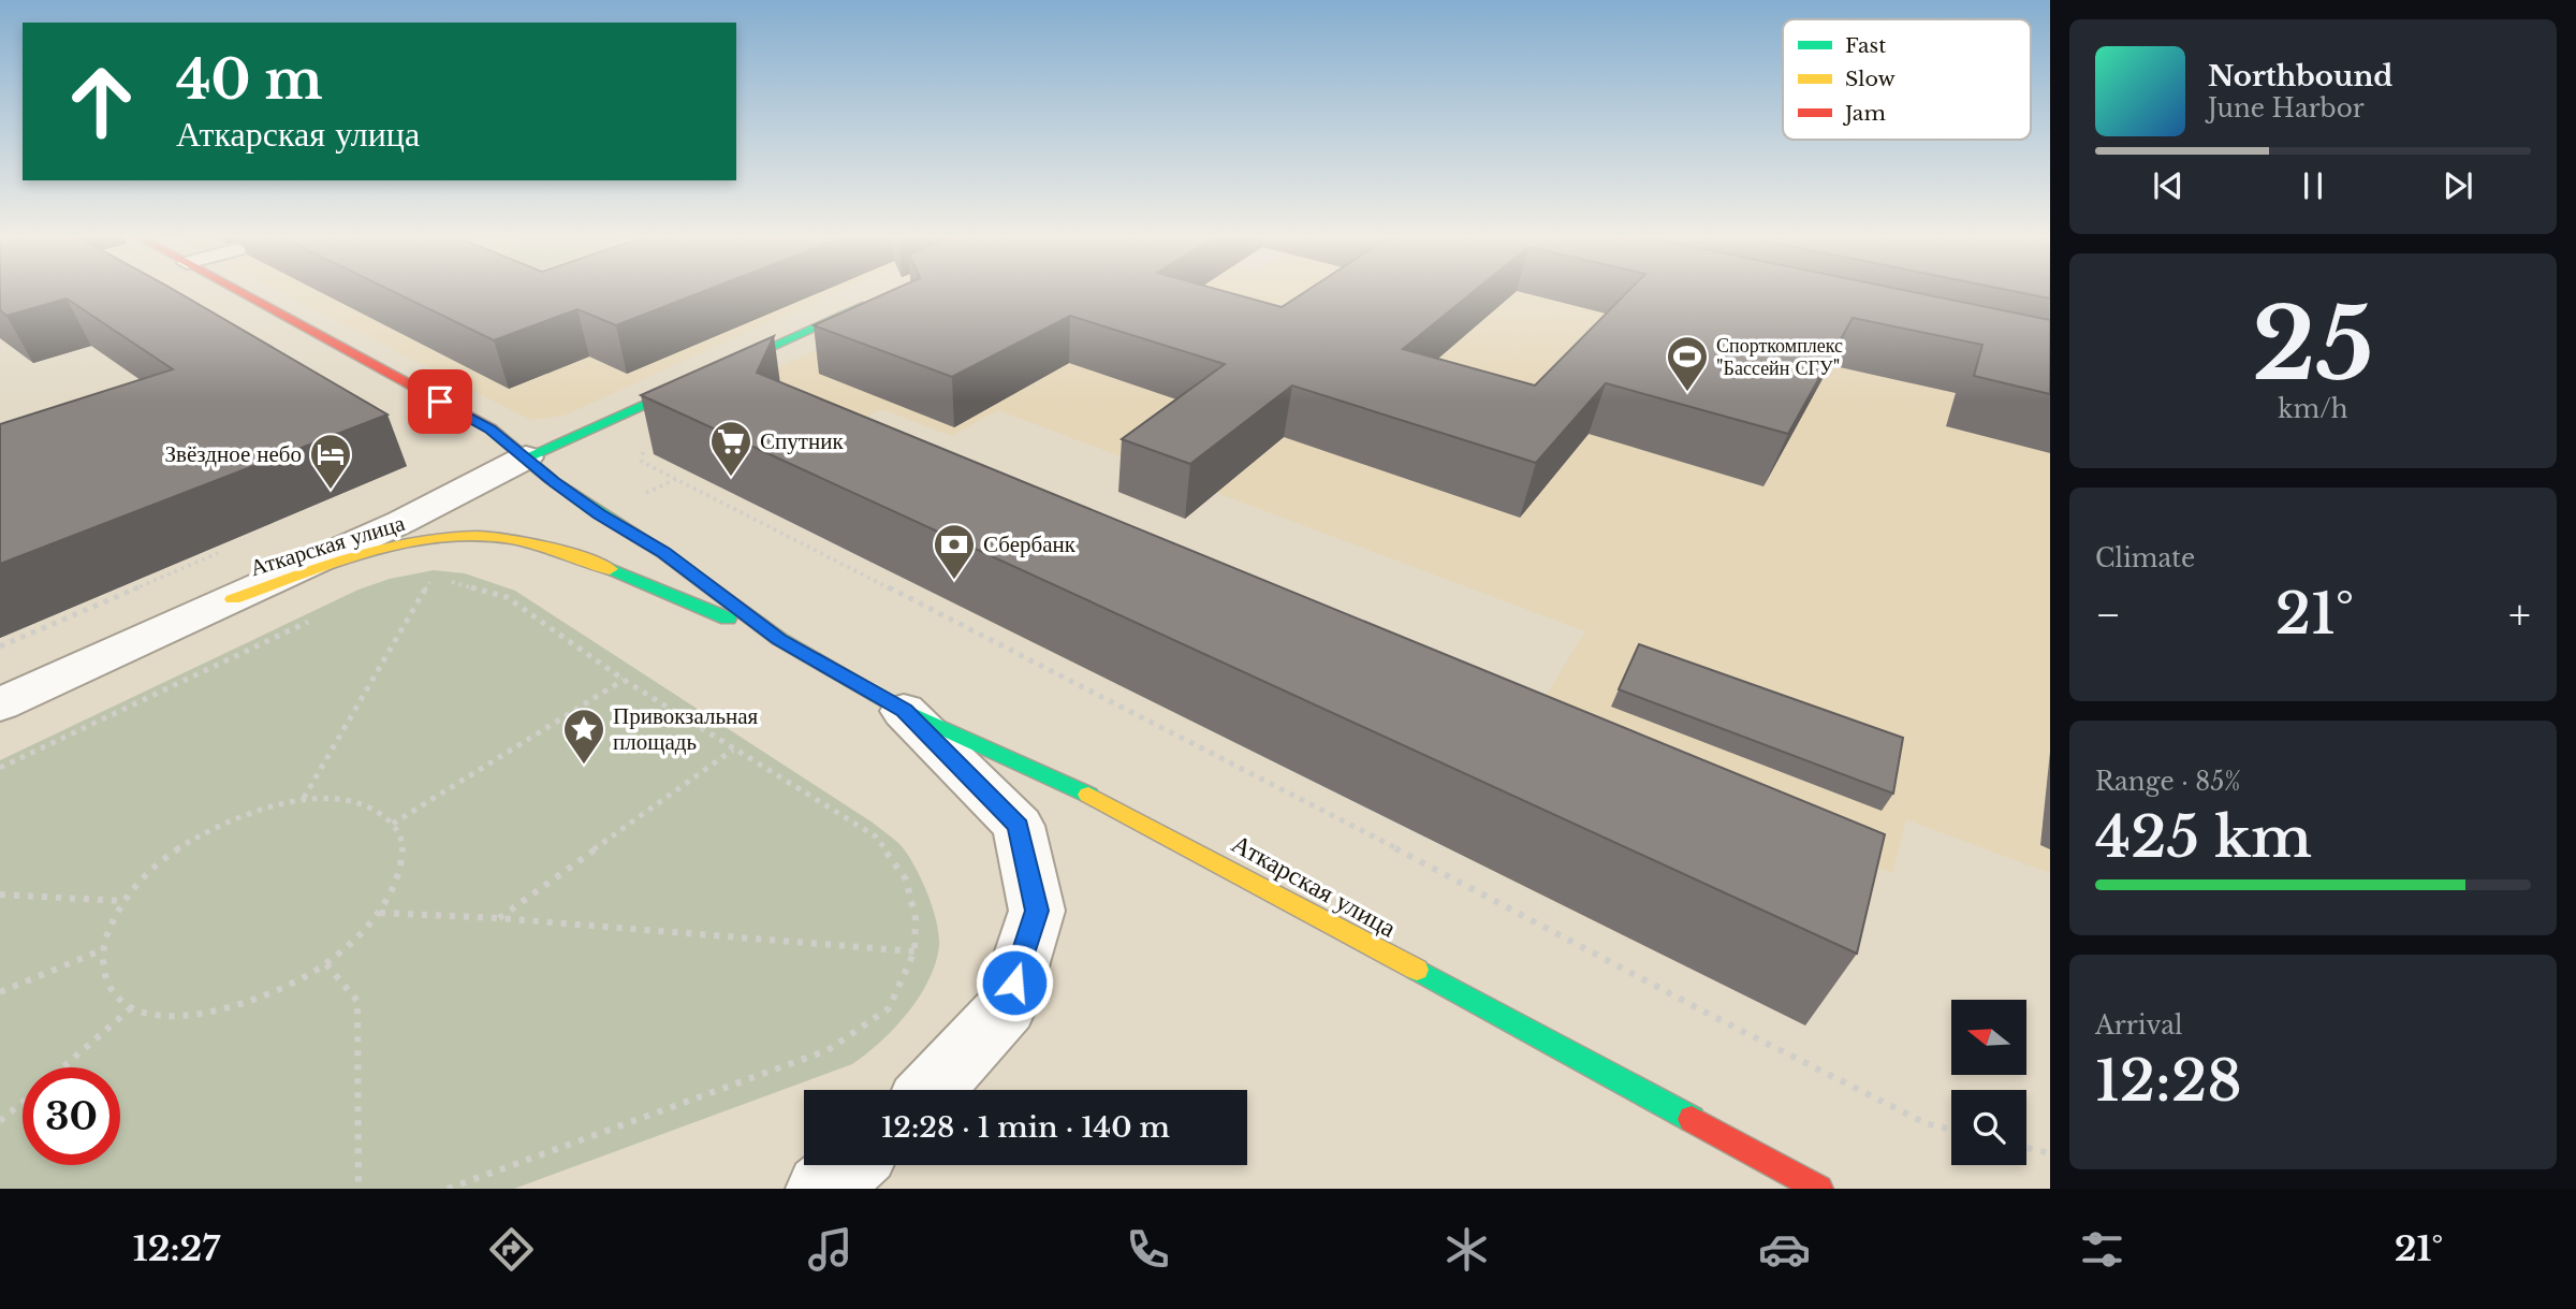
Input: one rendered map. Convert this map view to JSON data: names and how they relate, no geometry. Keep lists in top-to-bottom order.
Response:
{
  "streets": {
    "street": ["Аткарская улица"]
  },
  "places": {
    "sports": ["Спорткомплекс \"Бассейн СГУ\""],
    "supermarket": ["Спутник"],
    "hotel": ["Звёздное небо"],
    "bank": ["Сбербанк"],
    "place": ["Привокзальная площадь"]
  },
  "legend": ["Fast", "Slow", "Jam"],
  "north": "left",
  "page": {
    "turn": ["40 m", "Аткарская улица"],
    "song": ["Northbound", "June Harbor"],
    "tile": [
      ["25", "km/h"],
      "Climate",
      ["Range · 85%", "425 km"],
      ["Arrival", "12:28"]
    ],
    "heat": ["−", "21°", "+"],
    "limit": "30",
    "trip": "12:28 · 1 min · 140 m",
    "tabs": ["12:27", "21°"]
  }
}
